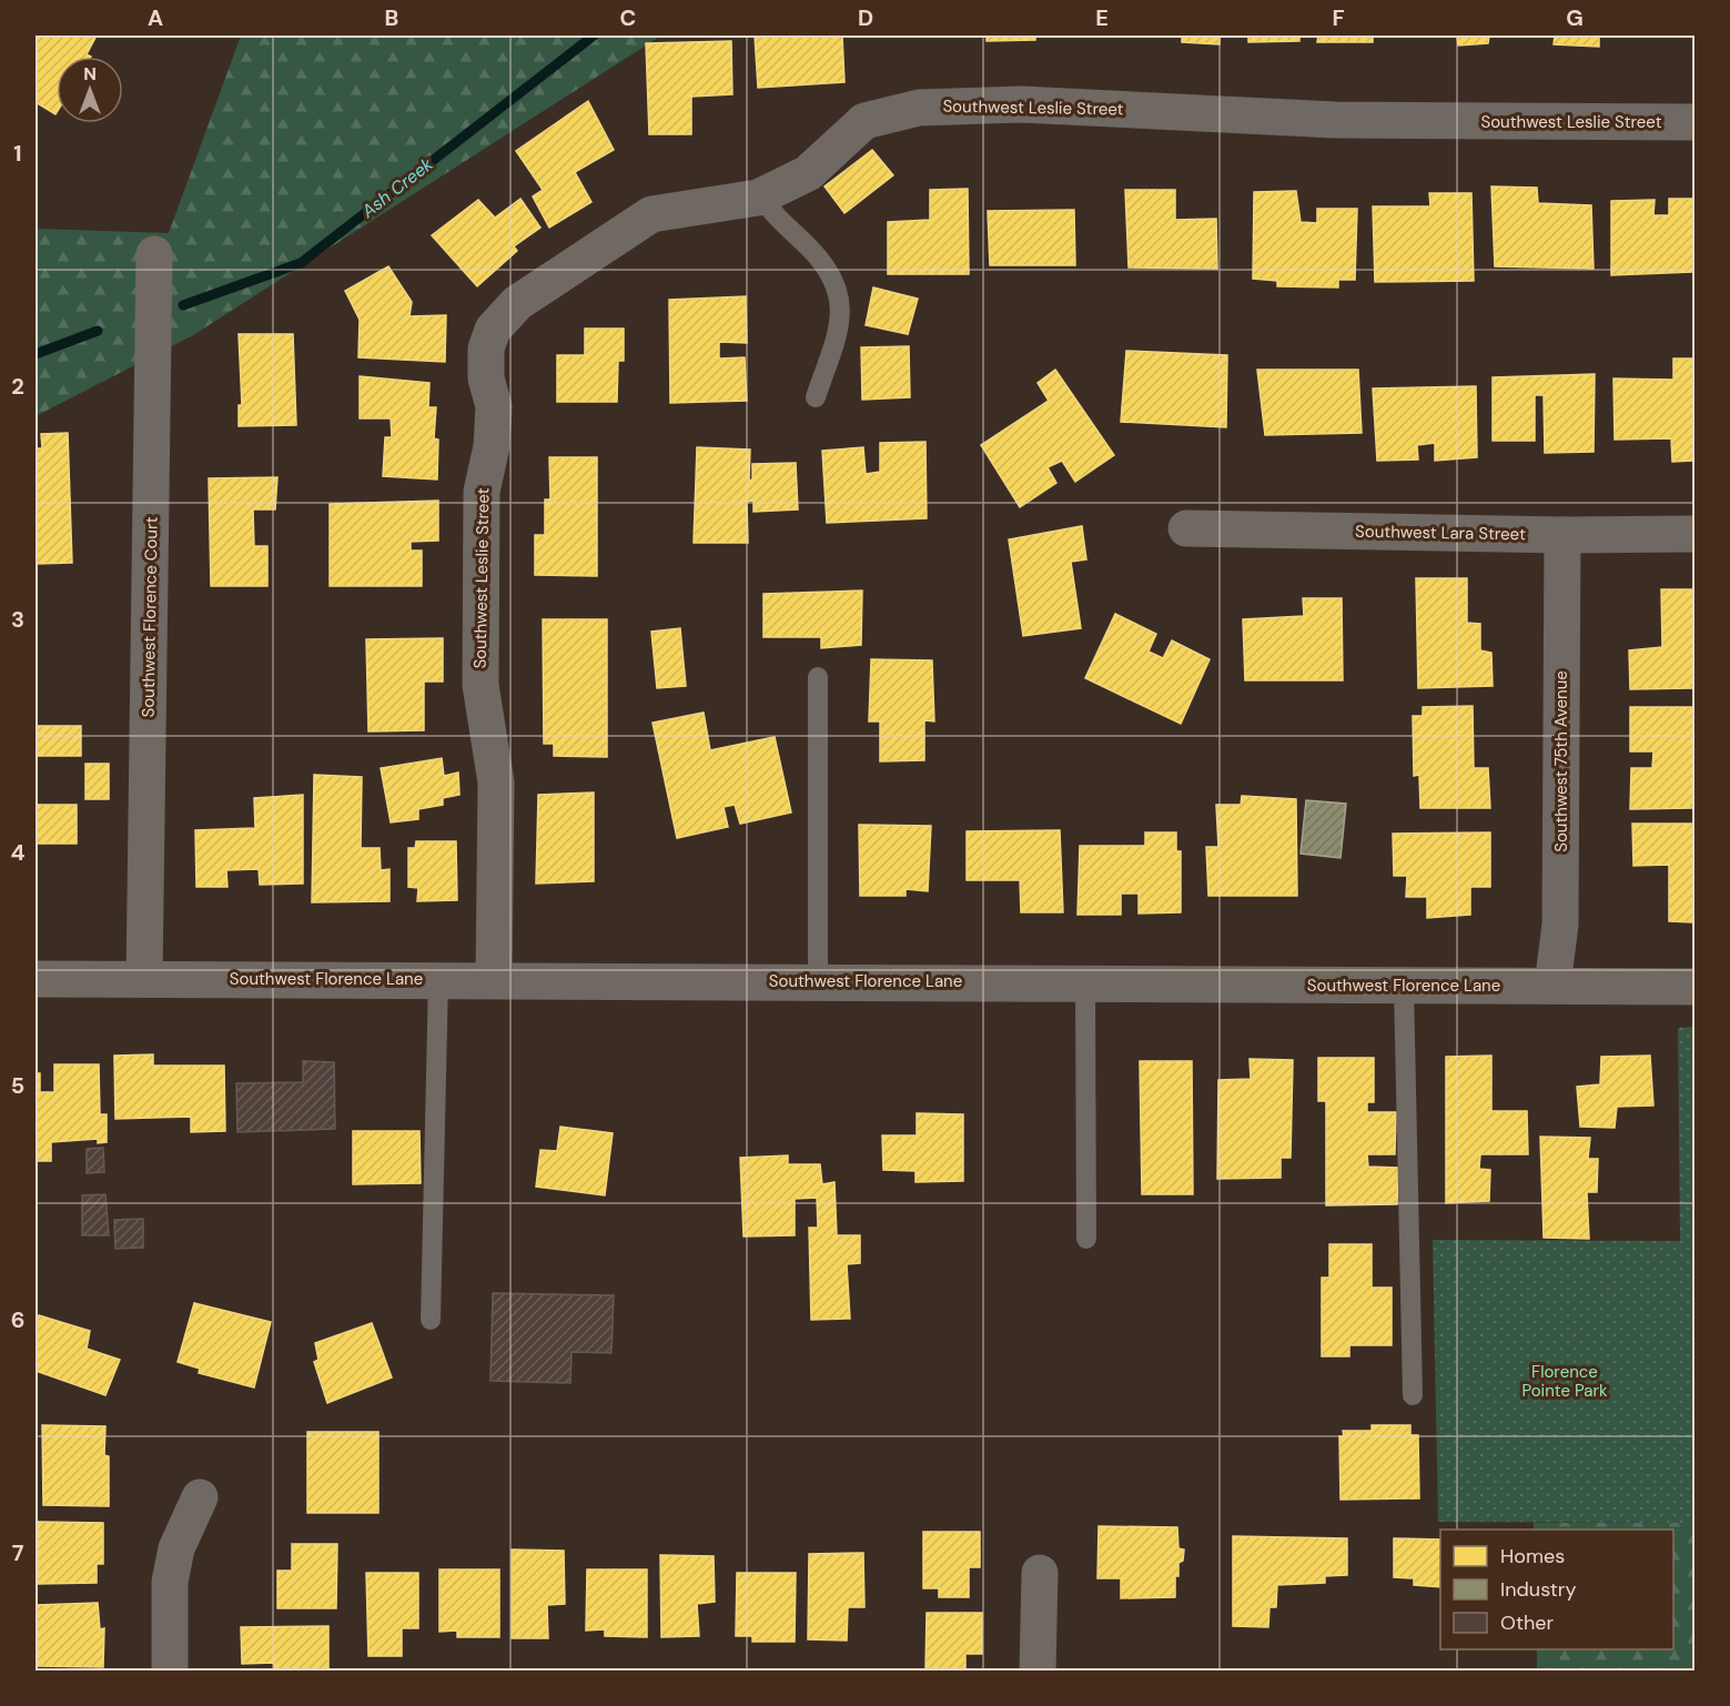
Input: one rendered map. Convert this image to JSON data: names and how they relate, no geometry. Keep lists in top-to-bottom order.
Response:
{
  "streets": {
    "street": [
      "Southwest Leslie Street",
      "Southwest Lara Street",
      "Southwest Florence Court",
      "Southwest 75th Avenue",
      "Southwest Florence Lane"
    ]
  },
  "crossings": [
    ["Southwest Leslie Street", "Southwest Florence Lane"],
    ["Southwest Lara Street", "Southwest 75th Avenue"],
    ["Southwest Florence Court", "Southwest Florence Lane"],
    ["Southwest 75th Avenue", "Southwest Florence Lane"]
  ],
  "water": ["Ash Creek"],
  "parks": ["Florence Pointe Park"],
  "legend": ["Homes", "Industry", "Other"],
  "north": "top",
  "grid": {
    "columns": [
      "A",
      "B",
      "C",
      "D",
      "E",
      "F",
      "G"
    ],
    "rows": [
      "1",
      "2",
      "3",
      "4",
      "5",
      "6",
      "7"
    ]
  }
}
